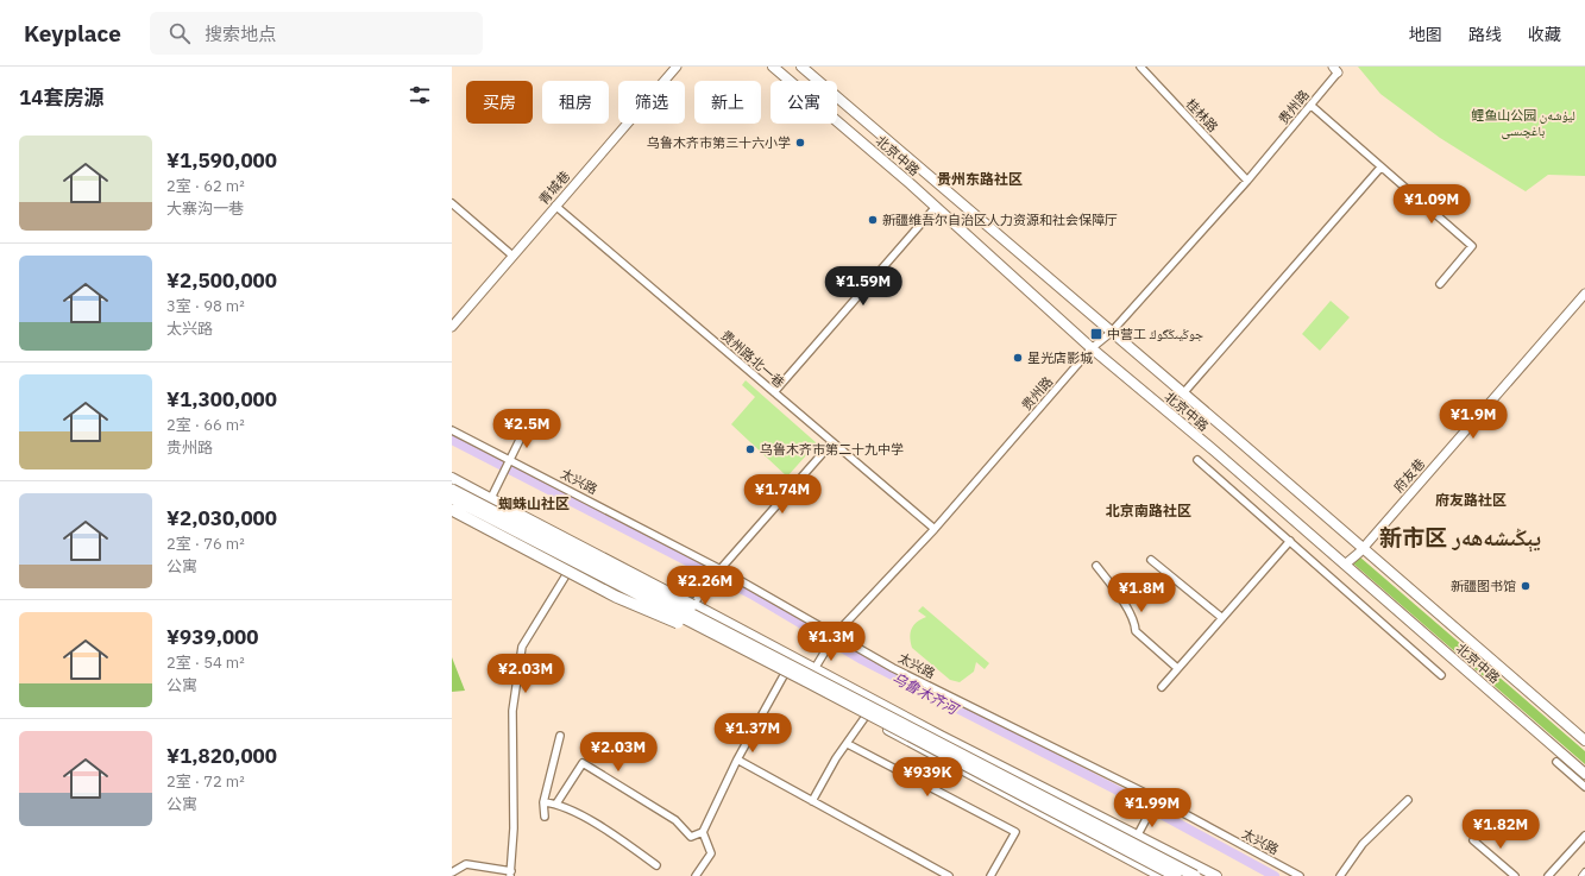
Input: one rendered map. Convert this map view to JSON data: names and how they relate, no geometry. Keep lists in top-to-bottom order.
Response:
{
  "streets": {
    "main road": ["北京中路"],
    "street": [
      "贵州路",
      "桂林路",
      "青城巷",
      "贵州路北一巷",
      "府友巷",
      "太兴路"
    ]
  },
  "crossings": [
    ["贵州路", "桂林路"],
    ["贵州路", "北京中路"],
    ["贵州路", "贵州路北一巷"],
    ["贵州路", "太兴路"],
    ["北京中路", "府友巷"],
    ["青城巷", "贵州路北一巷"]
  ],
  "districts": [
    "贵州东路社区",
    "府友路社区",
    "蜘蛛山社区",
    "北京南路社区",
    "新市区 يېڭىشەھەر"
  ],
  "water": ["乌鲁木齐河"],
  "parks": ["鲤鱼山公园 ليۇشەن باغچىسى"],
  "places": {
    "other": [
      "乌鲁木齐市第三十六小学",
      "新疆维吾尔自治区人力资源和社会保障厅",
      "星光店影城",
      "乌鲁木齐市第二十九中学",
      "新疆图书馆"
    ],
    "transit": ["中营工 جوڭيىڭگوڭ"]
  },
  "page": {
    "header": "Keyplace",
    "search": "搜索地点",
    "nav": ["地图", "路线", "收藏"],
    "heading": "14套房源",
    "chip": [
      "买房",
      "租房",
      "筛选",
      "新上",
      "公寓"
    ],
    "list": [
      {
        "name": "¥1,590,000",
        "note": "2室 · 62 m² · 大寨沟一巷"
      },
      {
        "name": "¥2,500,000",
        "note": "3室 · 98 m² · 太兴路"
      },
      {
        "name": "¥1,300,000",
        "note": "2室 · 66 m² · 贵州路"
      },
      {
        "name": "¥2,030,000",
        "note": "2室 · 76 m² · 公寓"
      },
      {
        "name": "¥939,000",
        "note": "2室 · 54 m² · 公寓"
      },
      {
        "name": "¥1,820,000",
        "note": "2室 · 72 m² · 公寓"
      }
    ],
    "price": [
      "¥1.09M",
      "¥1.59M",
      "¥1.9M",
      "¥2.5M",
      "¥1.74M",
      "¥2.26M",
      "¥1.8M",
      "¥1.3M",
      "¥2.03M",
      "¥1.37M",
      "¥2.03M",
      "¥939K",
      "¥1.99M",
      "¥1.82M"
    ]
  }
}
